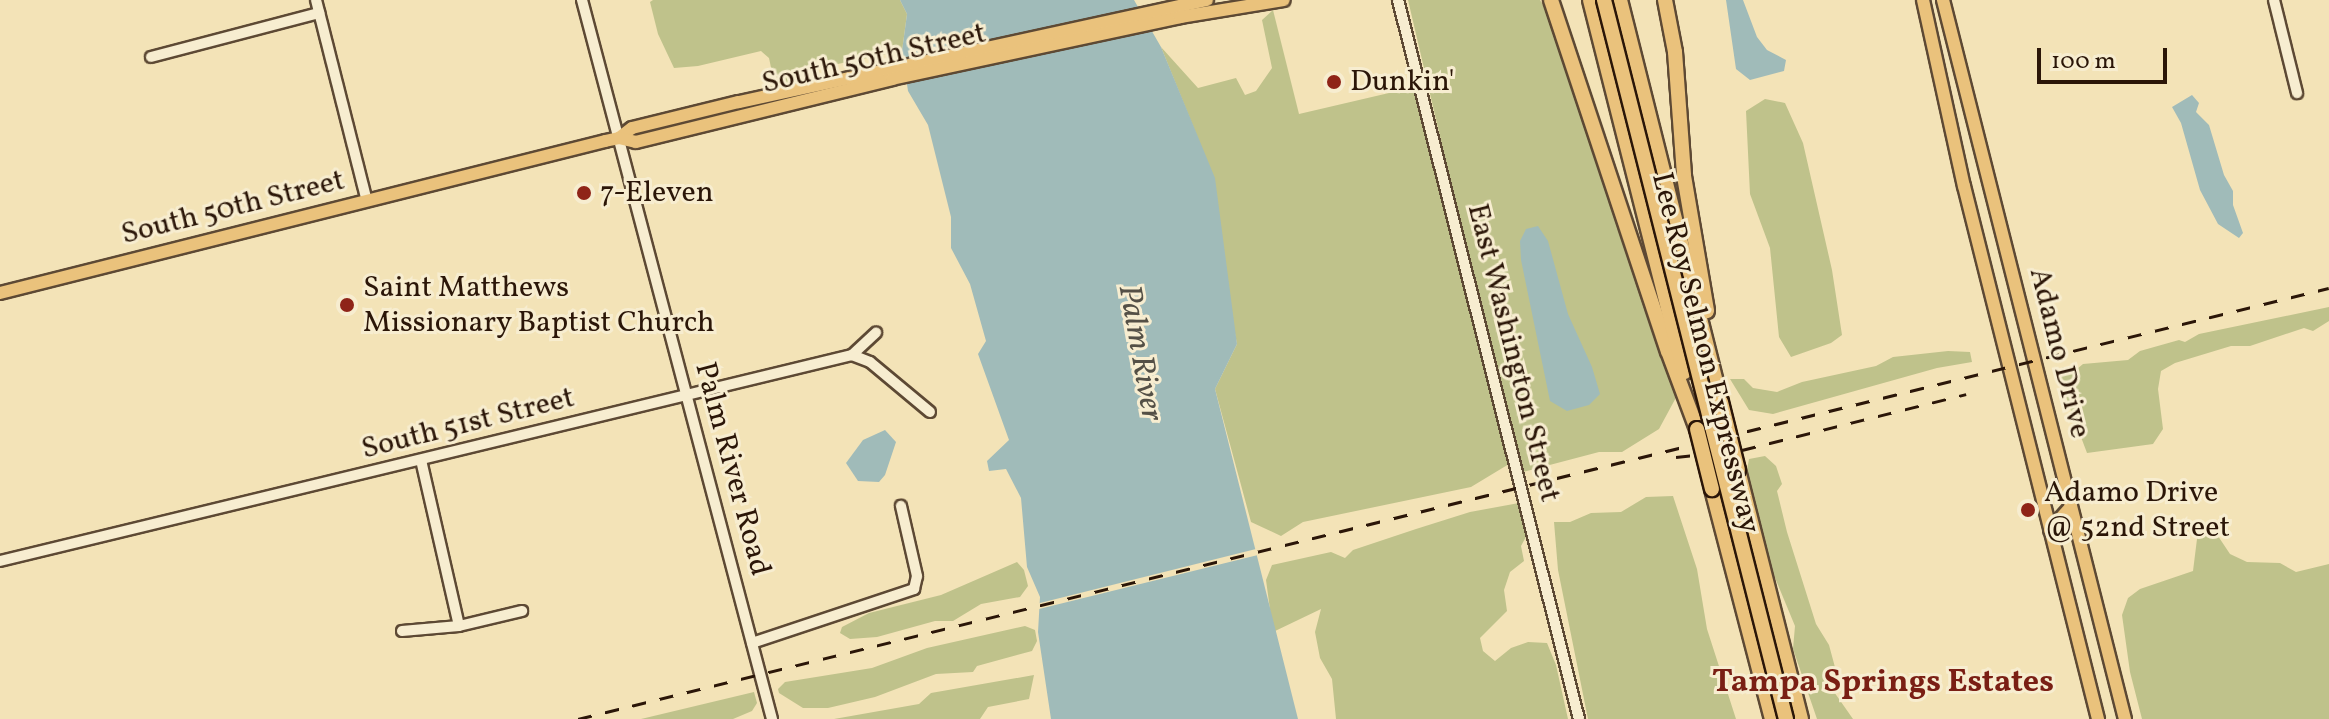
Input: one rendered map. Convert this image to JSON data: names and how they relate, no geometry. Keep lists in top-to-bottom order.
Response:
{
  "streets": {
    "highway": ["Lee Roy Selmon Expressway"],
    "main road": ["South 50th Street", "Adamo Drive"],
    "street": ["East Washington Street", "South 51st Street", "Palm River Road"]
  },
  "crossings": [
    ["South 50th Street", "Palm River Road"],
    ["South 51st Street", "Palm River Road"]
  ],
  "districts": ["Tampa Springs Estates"],
  "water": ["Palm River"],
  "places": [
    "Dunkin'",
    "7-Eleven",
    "Saint Matthews Missionary Baptist Church",
    "Adamo Drive @ 52nd Street"
  ],
  "scale_bar": "100 m"
}
